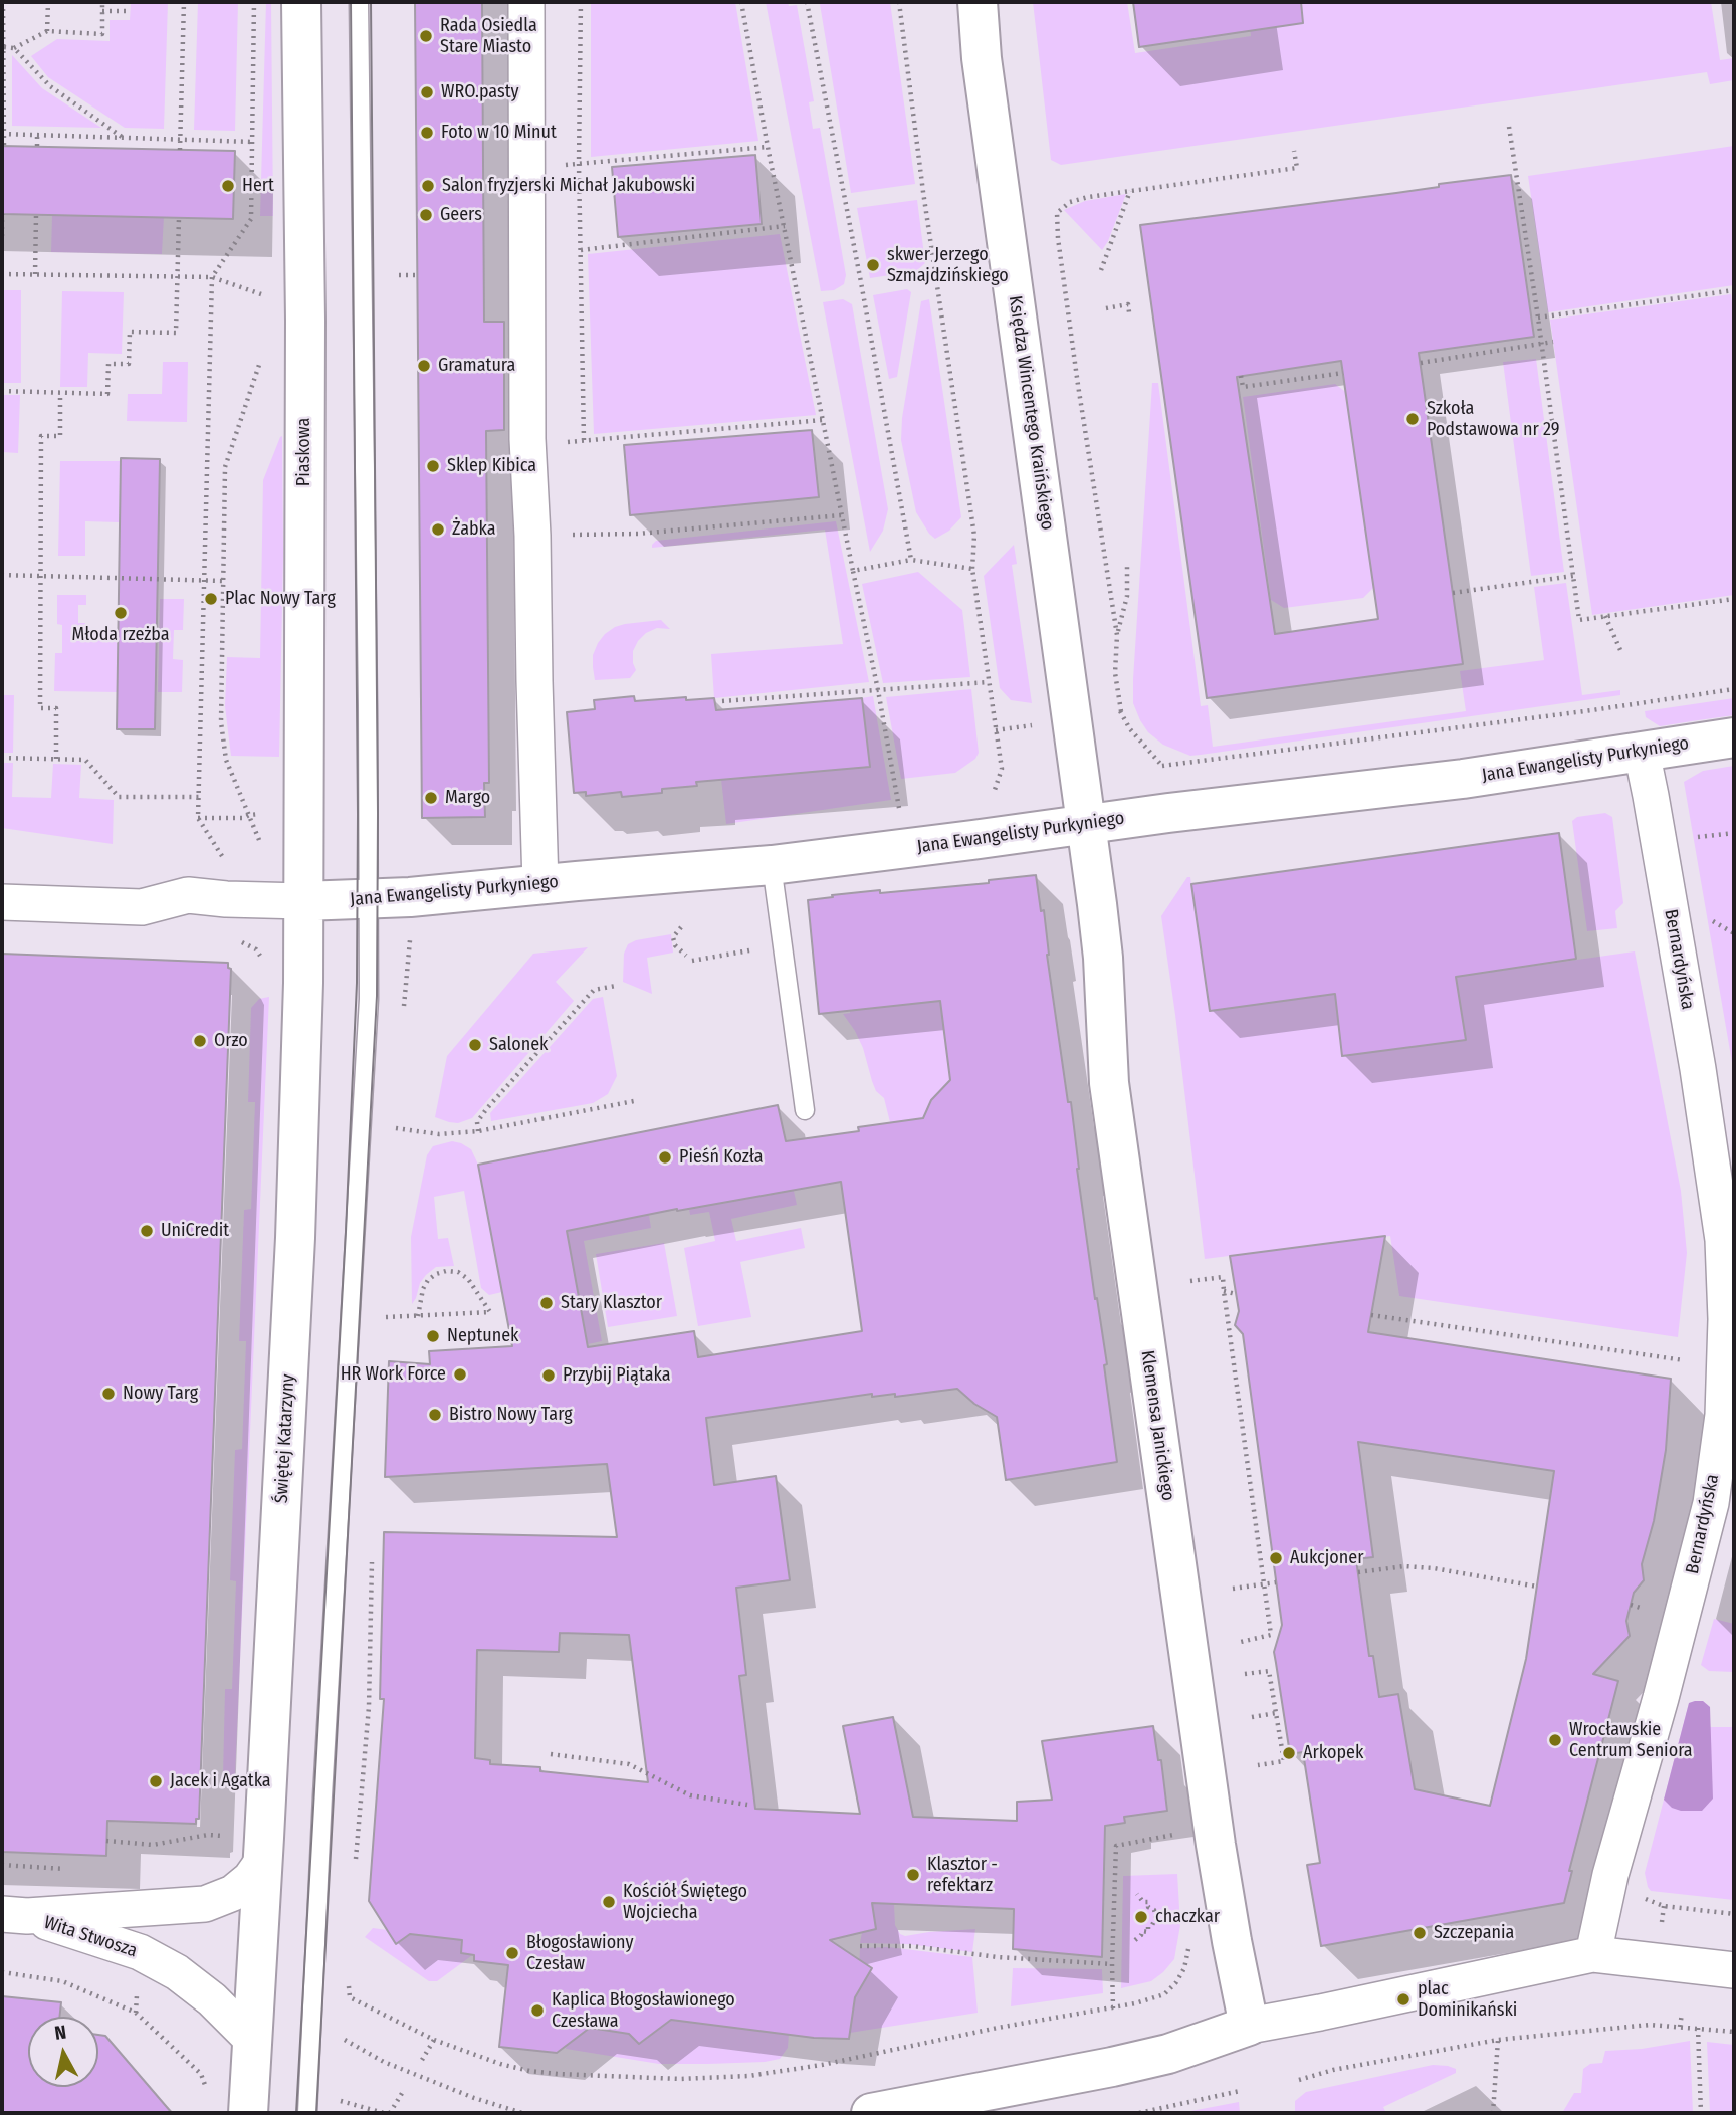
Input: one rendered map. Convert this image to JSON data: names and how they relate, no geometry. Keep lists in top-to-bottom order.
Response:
{
  "streets": {
    "street": [
      "Księdza Wincentego Kraińskiego",
      "Piaskowa",
      "Jana Ewangelisty Purkyniego",
      "Bernardyńska",
      "Klemensa Janickiego",
      "Świętej Katarzyny",
      "Wita Stwosza"
    ]
  },
  "crossings": [
    ["Księdza Wincentego Kraińskiego", "Jana Ewangelisty Purkyniego"],
    ["Księdza Wincentego Kraińskiego", "Klemensa Janickiego"],
    ["Piaskowa", "Jana Ewangelisty Purkyniego"],
    ["Piaskowa", "Świętej Katarzyny"],
    ["Jana Ewangelisty Purkyniego", "Bernardyńska"],
    ["Jana Ewangelisty Purkyniego", "Klemensa Janickiego"],
    ["Jana Ewangelisty Purkyniego", "Świętej Katarzyny"],
    ["Świętej Katarzyny", "Wita Stwosza"]
  ],
  "places": [
    "Rada Osiedla Stare Miasto",
    "WRO.pasty",
    "Foto w 10 Minut",
    "Hert",
    "Salon fryzjerski Michał Jakubowski",
    "Geers",
    "skwer Jerzego Szmajdzińskiego",
    "Gramatura",
    "Szkoła Podstawowa nr 29",
    "Sklep Kibica",
    "Żabka",
    "Plac Nowy Targ",
    "Młoda rzeżba",
    "Margo",
    "Orƶo",
    "Salonek",
    "Pieśń Kozła",
    "UniCredit",
    "Stary Klasztor",
    "Neptunek",
    "HR Work Force",
    "Przybij Piątaka",
    "Nowy Targ",
    "Bistro Nowy Targ",
    "Aukcjoner",
    "Wrocławskie Centrum Seniora",
    "Arkopek",
    "Jacek i Agatka",
    "Klasztor - refektarz",
    "Kościół Świętego Wojciecha",
    "chaczkar",
    "Szczepania",
    "Błogosławiony Czesław",
    "plac Dominikański",
    "Kaplica Błogosławionego Czesława"
  ],
  "north": "top"
}
